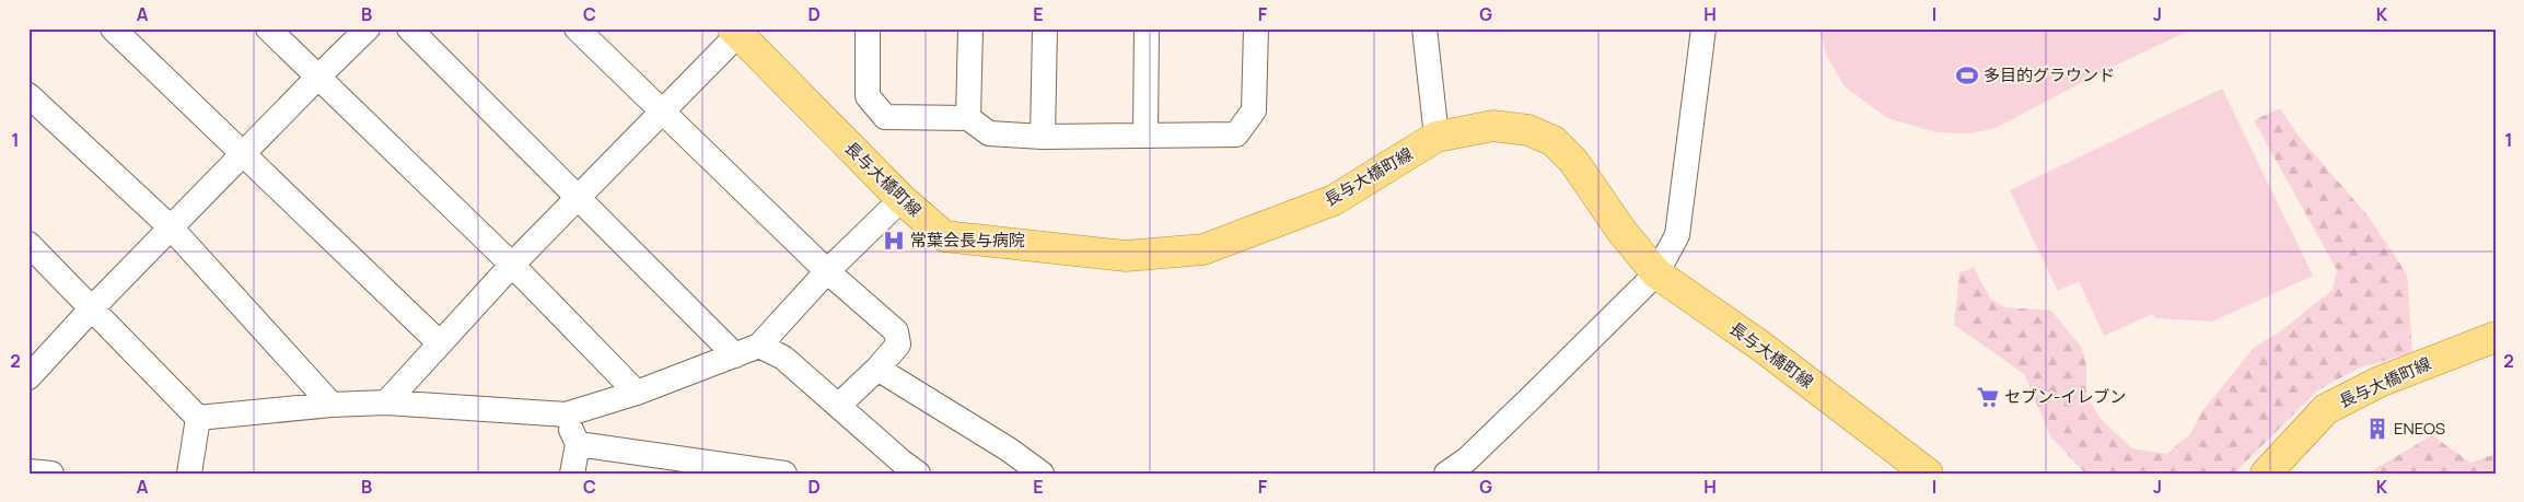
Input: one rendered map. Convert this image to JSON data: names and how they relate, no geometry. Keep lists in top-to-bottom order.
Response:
{
  "streets": {
    "main road": ["長与大橋町線"]
  },
  "places": {
    "sports": ["多目的グラウンド"],
    "hospital": ["常葉会長与病院"],
    "supermarket": ["セブン-イレブン"],
    "building": ["ENEOS"]
  },
  "grid": {
    "columns": [
      "A",
      "B",
      "C",
      "D",
      "E",
      "F",
      "G",
      "H",
      "I",
      "J",
      "K"
    ],
    "rows": ["1", "2"]
  }
}
